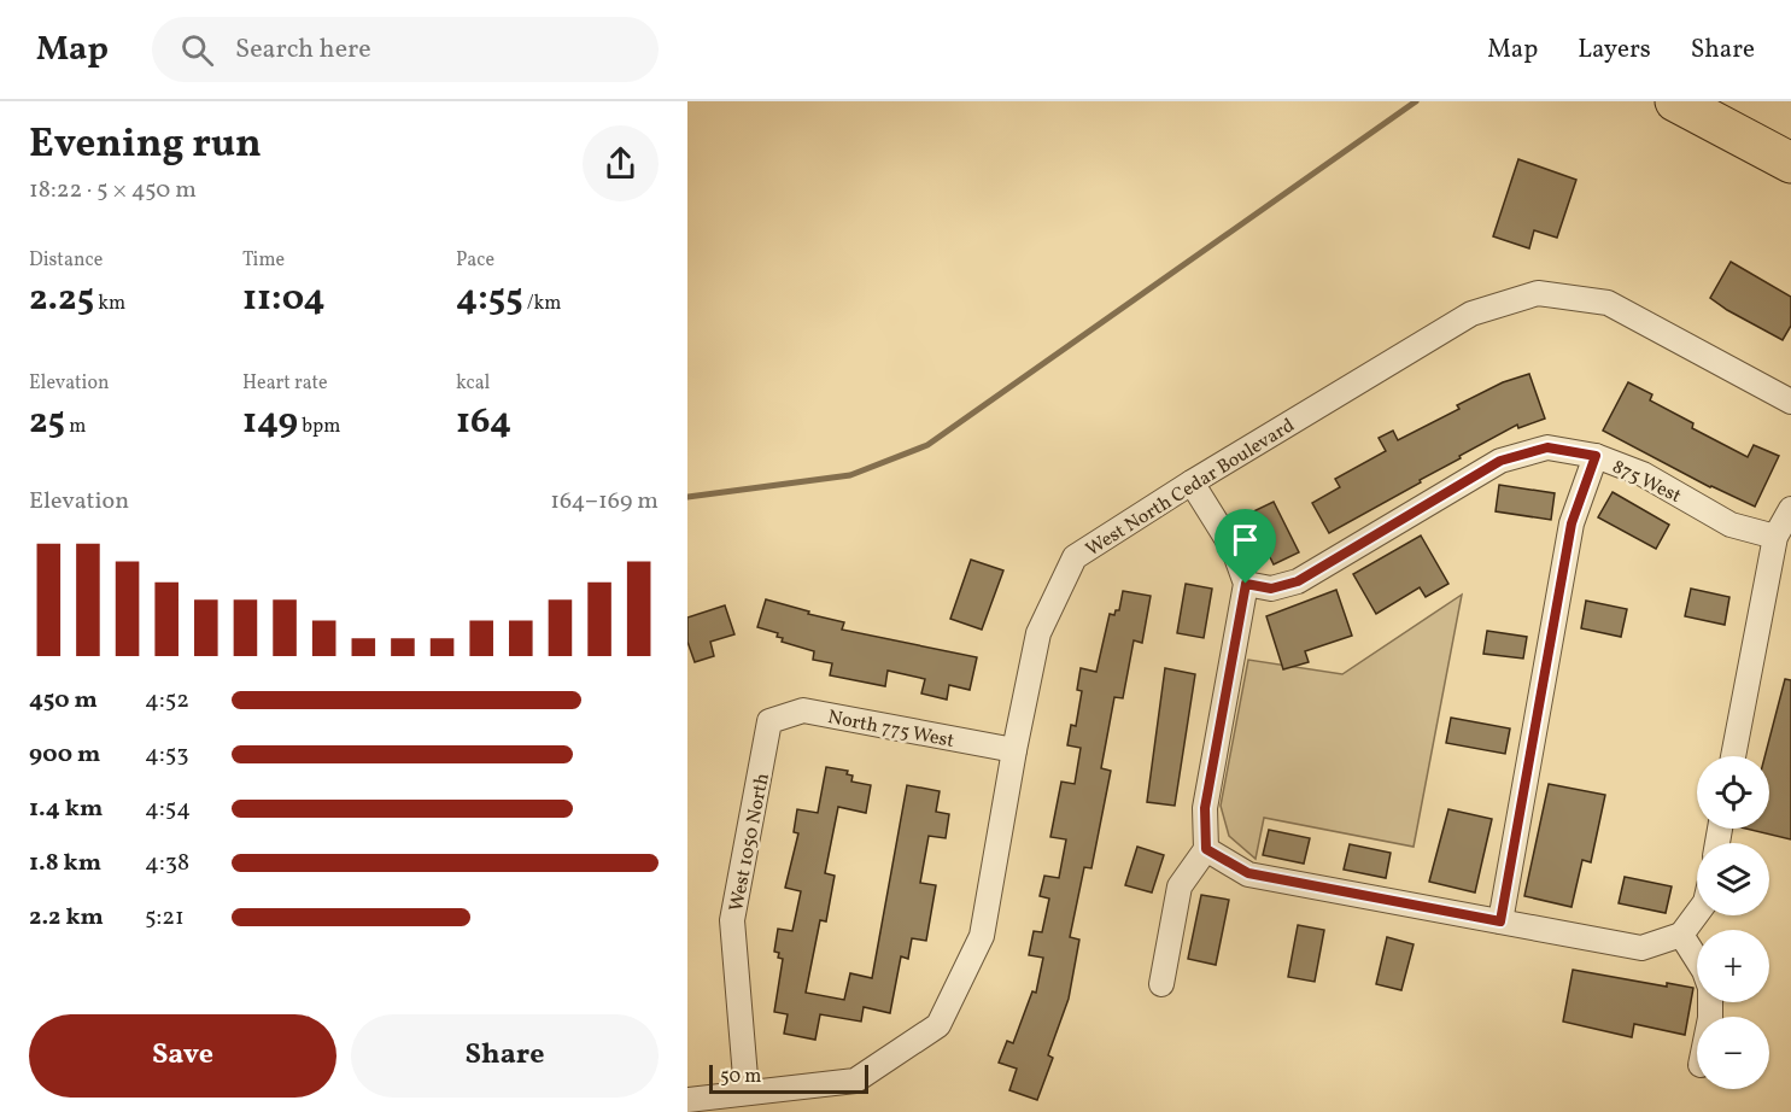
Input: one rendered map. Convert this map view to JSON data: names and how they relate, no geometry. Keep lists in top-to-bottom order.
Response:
{
  "streets": {
    "street": [
      "875 West",
      "West North Cedar Boulevard",
      "North 775 West",
      "West 1050 North"
    ]
  },
  "crossings": [
    ["West North Cedar Boulevard", "North 775 West"],
    ["West North Cedar Boulevard", "West 1050 North"],
    ["North 775 West", "West 1050 North"]
  ],
  "scale_bar": "50 m",
  "page": {
    "header": "Map",
    "search": "Search here",
    "nav": ["Map", "Layers", "Share"],
    "heading": ["Evening run", "18:22 · 5 × 450 m"],
    "stats": [
      ["Distance", "2.25 km"],
      ["Time", "11:04"],
      ["Pace", "4:55 /km"],
      ["Elevation", "25 m"],
      ["Heart rate", "149 bpm"],
      ["kcal", "164"]
    ],
    "chart": ["Elevation", "164–169 m"],
    "list": [
      {
        "name": "450 m",
        "note": "4:52"
      },
      {
        "name": "900 m",
        "note": "4:53"
      },
      {
        "name": "1.4 km",
        "note": "4:54"
      },
      {
        "name": "1.8 km",
        "note": "4:38"
      },
      {
        "name": "2.2 km",
        "note": "5:21"
      }
    ],
    "map_buttons": ["+", "−"],
    "buttons": ["Save", "Share"],
    "scale": "50 m"
  }
}
